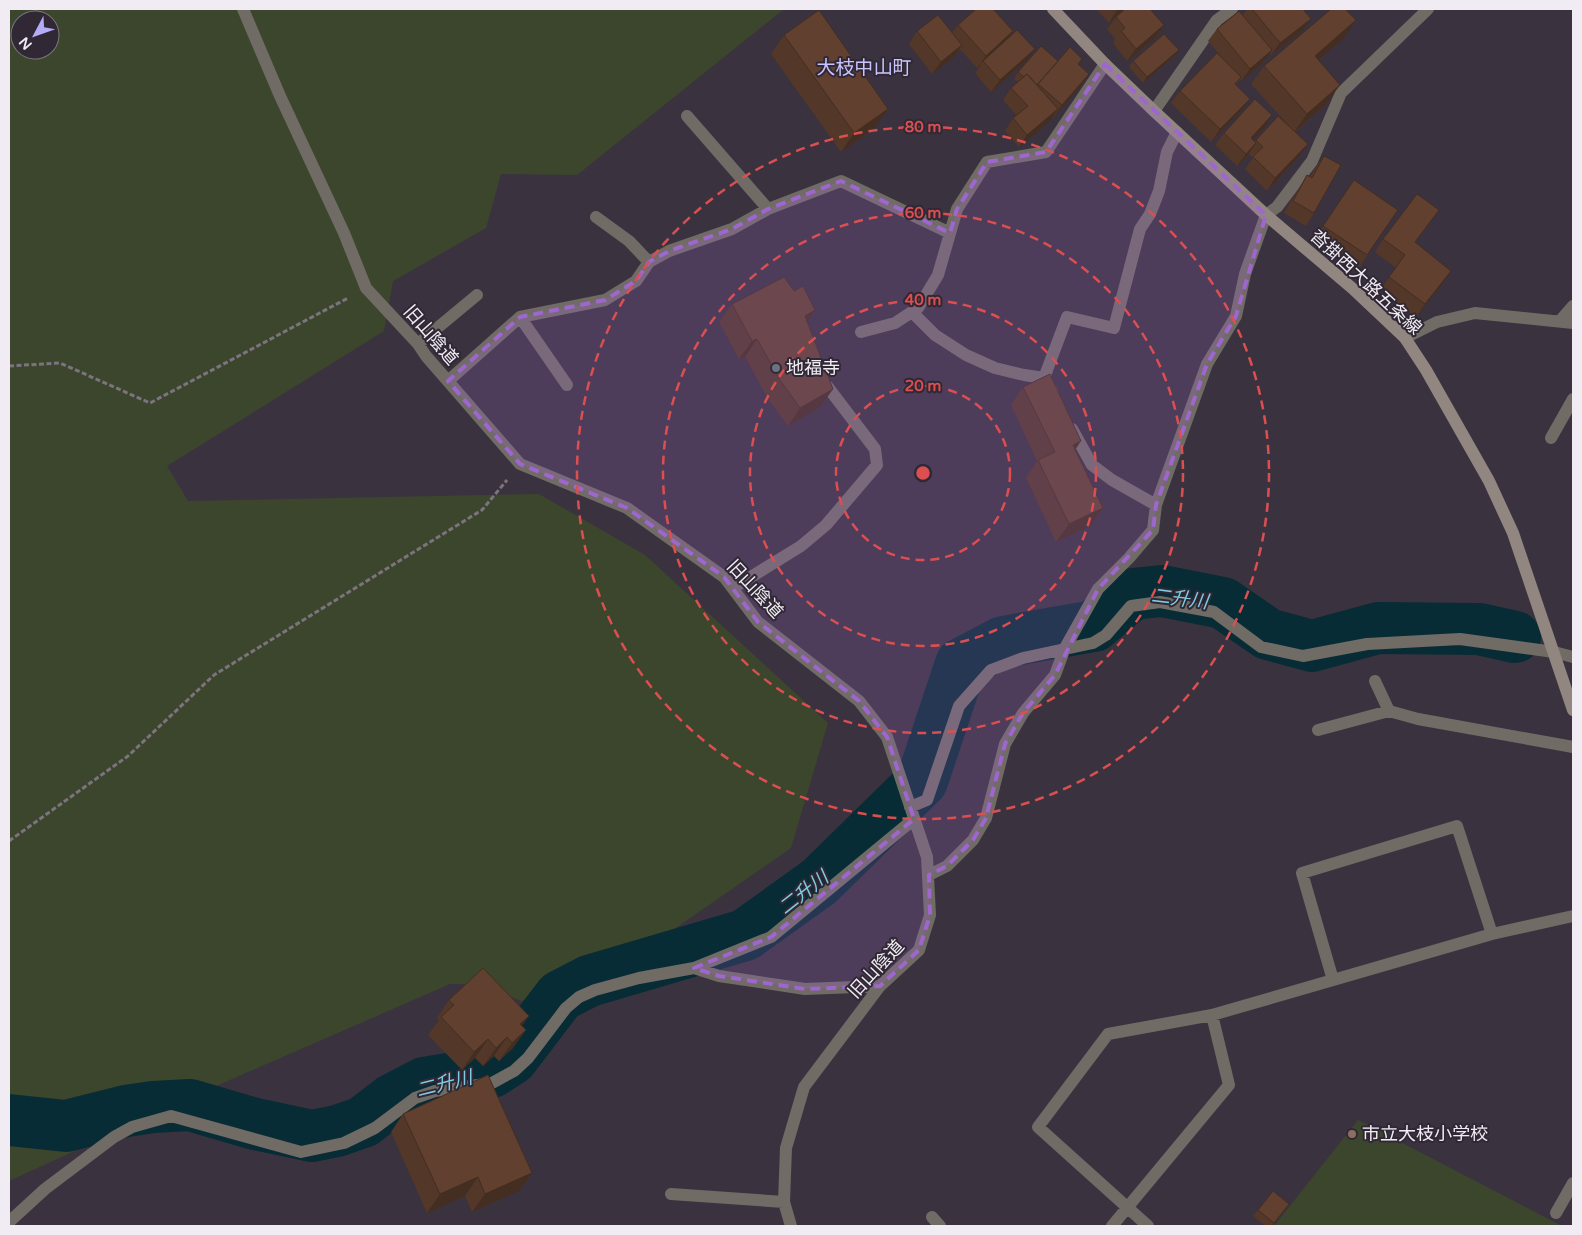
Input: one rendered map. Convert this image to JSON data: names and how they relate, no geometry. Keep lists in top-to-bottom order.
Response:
{
  "streets": {
    "main road": ["沓掛西大路五条線"],
    "street": ["旧山陰道"]
  },
  "districts": ["大枝中山町"],
  "water": ["二升川"],
  "places": ["地福寺", "市立大枝小学校"],
  "north": "bottom left",
  "rings": [
    "80 m",
    "60 m",
    "40 m",
    "20 m"
  ]
}
